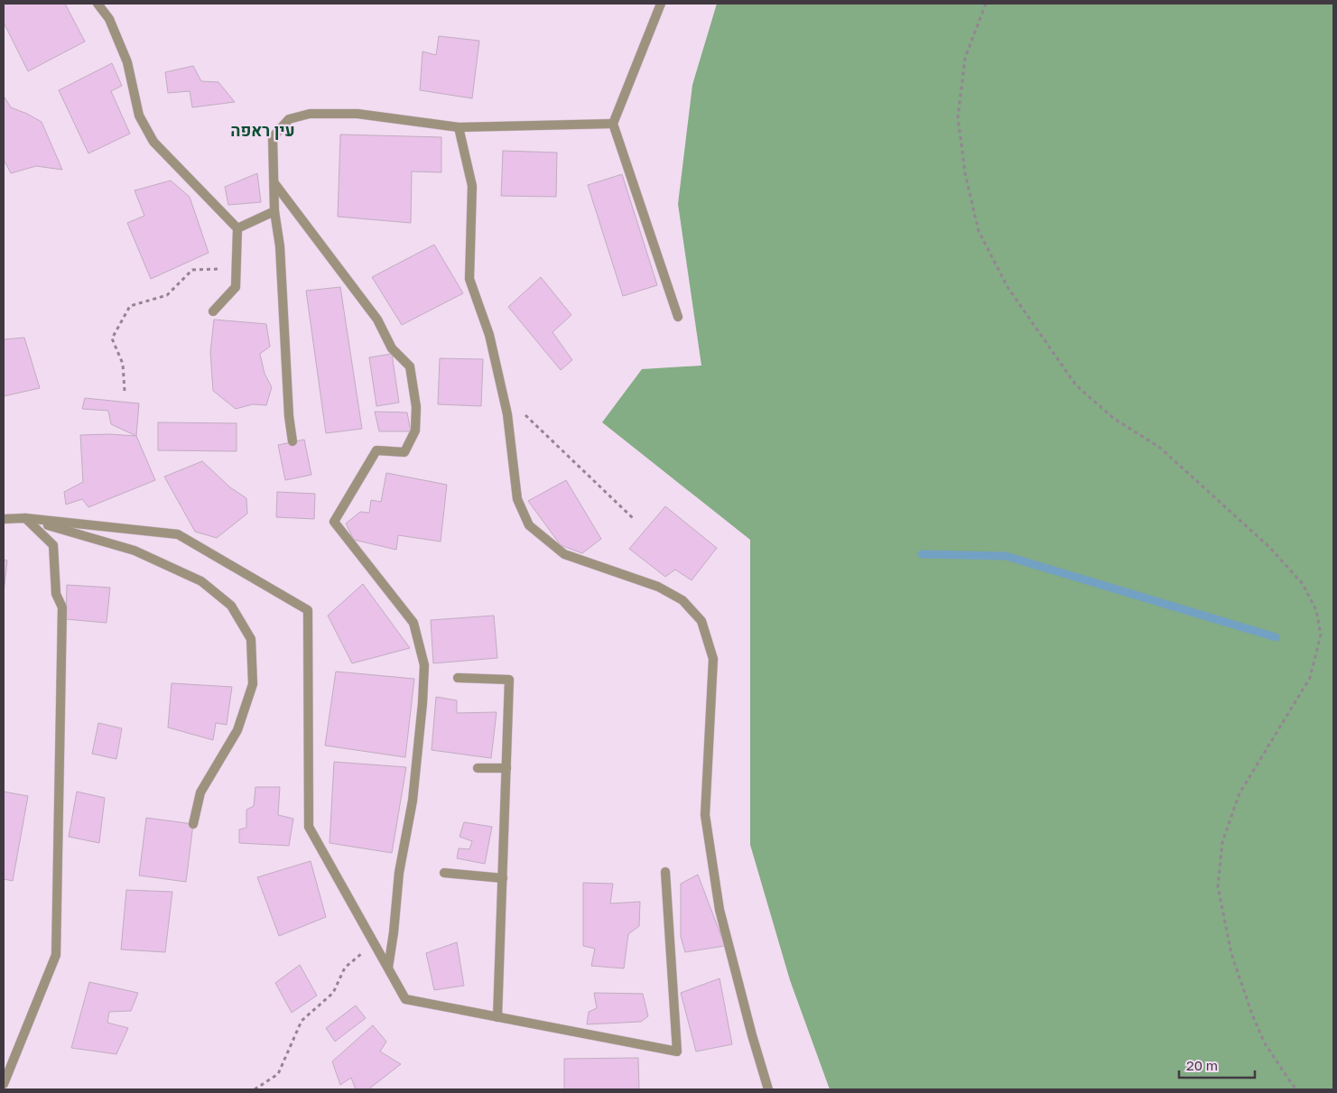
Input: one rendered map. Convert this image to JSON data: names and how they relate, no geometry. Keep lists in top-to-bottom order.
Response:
{
  "districts": ["עין ראפה"],
  "scale_bar": "20 m"
}
